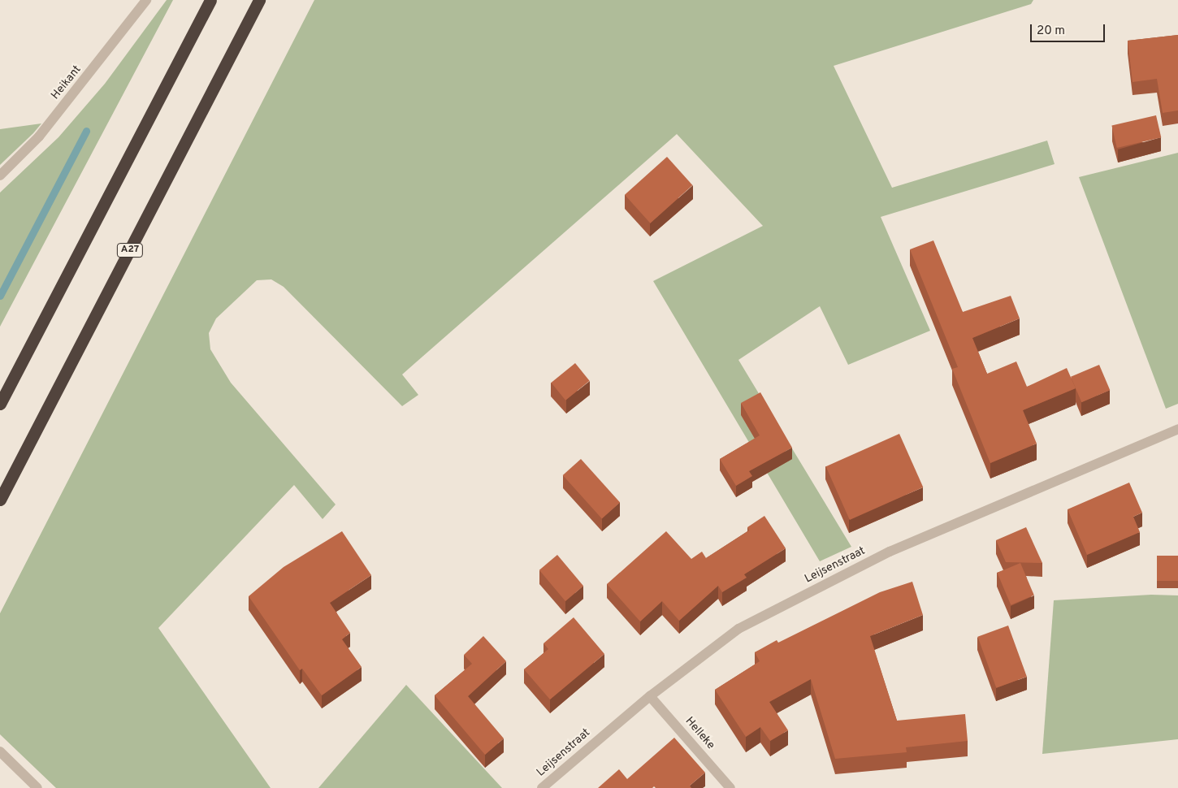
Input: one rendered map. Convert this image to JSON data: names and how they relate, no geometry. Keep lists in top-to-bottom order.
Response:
{
  "streets": {
    "highway": ["A27"],
    "street": ["Heikant", "Leijsenstraat", "Helleke"]
  },
  "crossings": [
    ["Leijsenstraat", "Helleke"]
  ],
  "scale_bar": "20 m"
}
